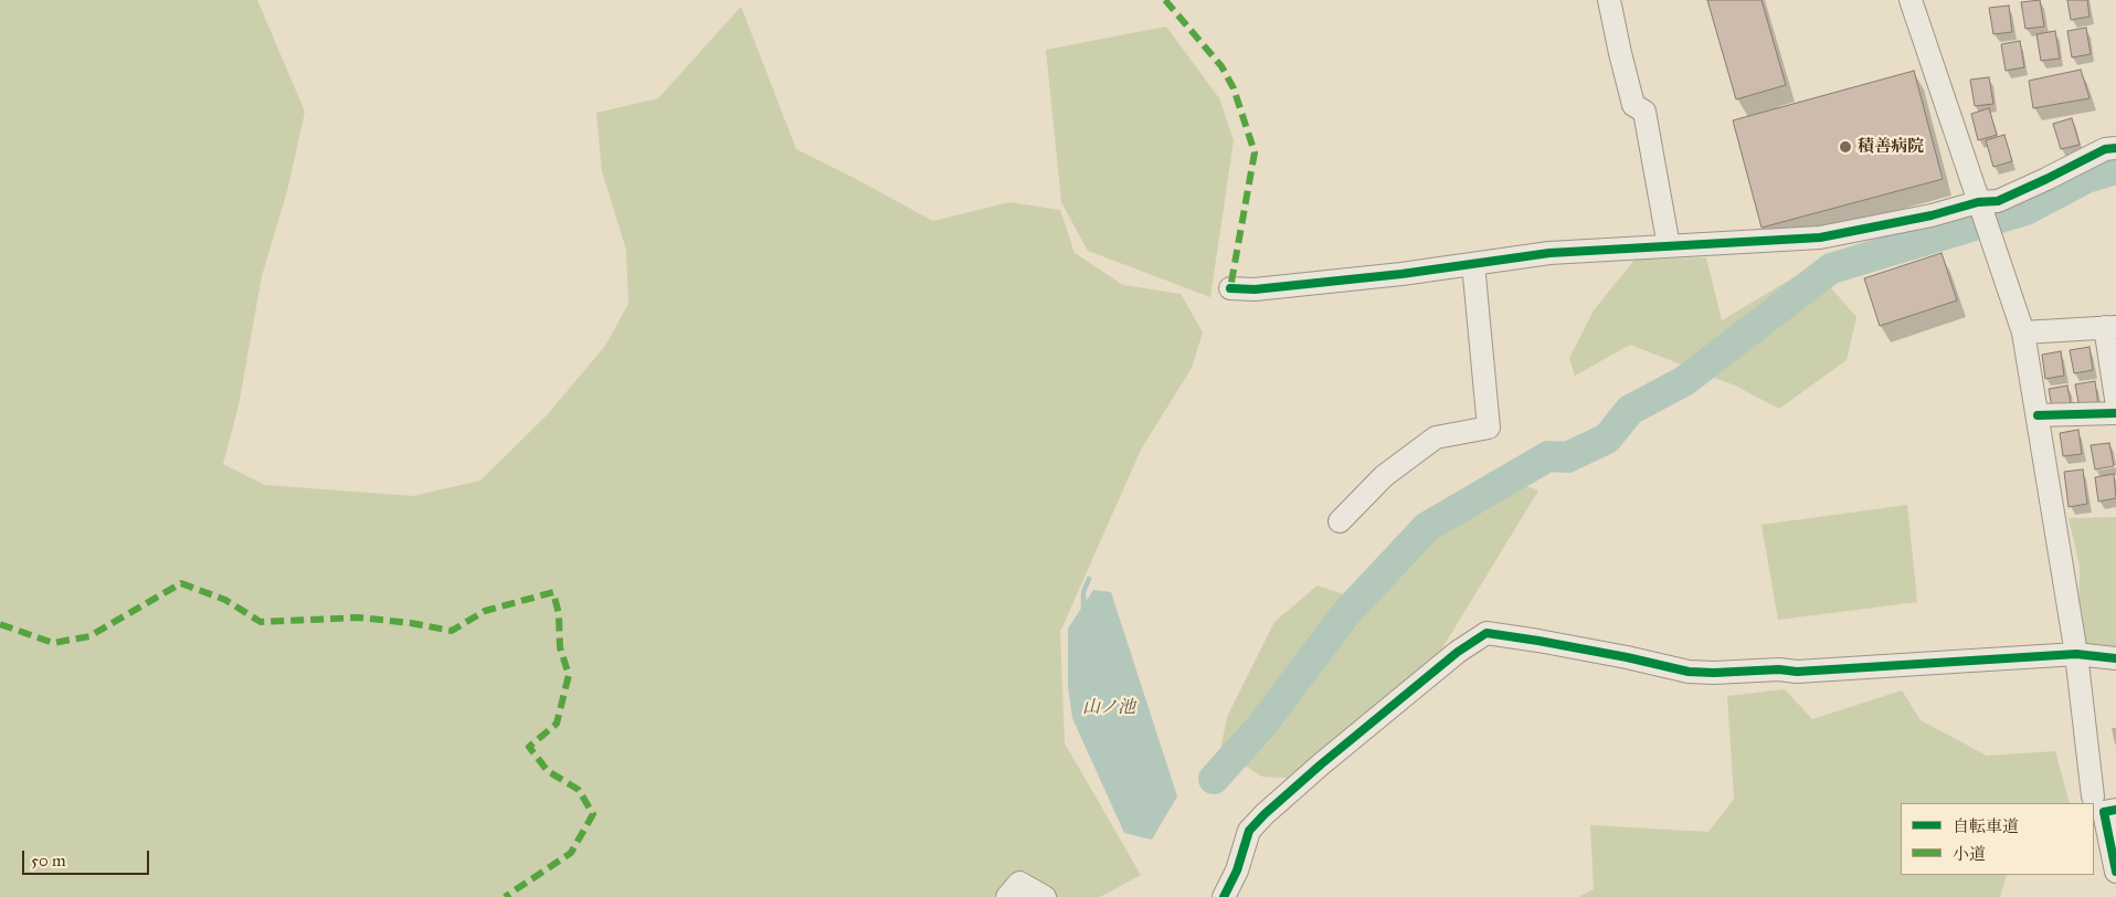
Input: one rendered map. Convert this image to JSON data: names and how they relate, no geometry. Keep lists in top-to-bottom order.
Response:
{
  "water": ["山ノ池"],
  "places": ["積善病院"],
  "legend": ["自転車道", "小道"],
  "scale_bar": "50 m"
}
